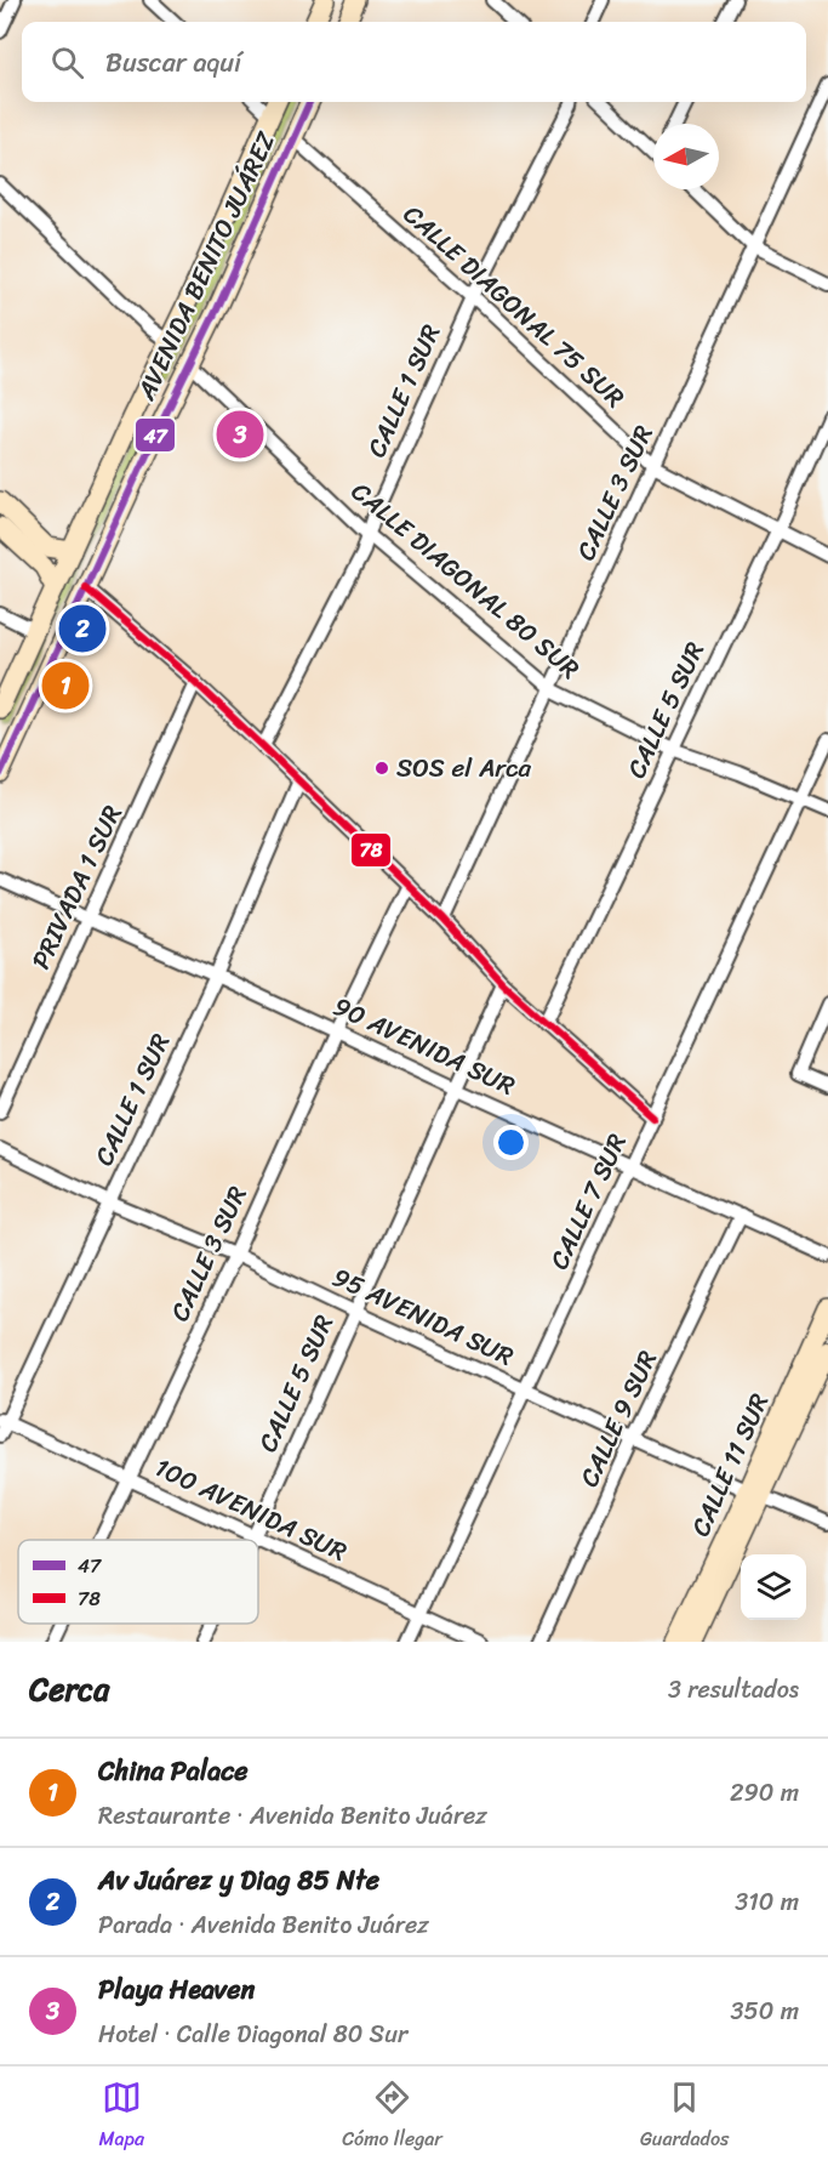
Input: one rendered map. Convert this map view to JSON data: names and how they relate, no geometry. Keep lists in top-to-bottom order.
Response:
{
  "streets": {
    "main road": ["AVENIDA BENITO JUÁREZ", "CALLE 11 SUR"],
    "street": [
      "CALLE DIAGONAL 75 SUR",
      "CALLE 1 SUR",
      "CALLE 3 SUR",
      "CALLE DIAGONAL 80 SUR",
      "CALLE 5 SUR",
      "PRIVADA 1 SUR",
      "90 AVENIDA SUR",
      "CALLE 7 SUR",
      "95 AVENIDA SUR",
      "CALLE 9 SUR",
      "100 AVENIDA SUR"
    ]
  },
  "crossings": [
    ["AVENIDA BENITO JUÁREZ", "CALLE DIAGONAL 75 SUR"],
    ["AVENIDA BENITO JUÁREZ", "CALLE DIAGONAL 80 SUR"],
    ["CALLE DIAGONAL 75 SUR", "CALLE 1 SUR"],
    ["CALLE DIAGONAL 75 SUR", "CALLE 3 SUR"],
    ["CALLE DIAGONAL 75 SUR", "CALLE 5 SUR"],
    ["CALLE 1 SUR", "CALLE DIAGONAL 80 SUR"],
    ["CALLE 1 SUR", "90 AVENIDA SUR"],
    ["CALLE 1 SUR", "95 AVENIDA SUR"],
    ["CALLE 1 SUR", "100 AVENIDA SUR"],
    ["CALLE 3 SUR", "CALLE DIAGONAL 80 SUR"],
    ["CALLE 3 SUR", "90 AVENIDA SUR"],
    ["CALLE 3 SUR", "95 AVENIDA SUR"],
    ["CALLE 3 SUR", "100 AVENIDA SUR"],
    ["CALLE DIAGONAL 80 SUR", "CALLE 5 SUR"],
    ["CALLE DIAGONAL 80 SUR", "CALLE 7 SUR"],
    ["CALLE 5 SUR", "90 AVENIDA SUR"],
    ["CALLE 5 SUR", "95 AVENIDA SUR"],
    ["CALLE 5 SUR", "100 AVENIDA SUR"],
    ["PRIVADA 1 SUR", "90 AVENIDA SUR"],
    ["90 AVENIDA SUR", "CALLE 7 SUR"],
    ["90 AVENIDA SUR", "CALLE 9 SUR"],
    ["CALLE 7 SUR", "95 AVENIDA SUR"],
    ["CALLE 7 SUR", "100 AVENIDA SUR"],
    ["95 AVENIDA SUR", "CALLE 9 SUR"],
    ["95 AVENIDA SUR", "CALLE 11 SUR"]
  ],
  "places": ["SOS el Arca"],
  "lines": ["transit line 47", "transit line 78"],
  "legend": ["47", "78"],
  "north": "left",
  "page": {
    "search": "Buscar aquí",
    "pins": ["3", "2", "1"],
    "heading": ["Cerca", "3 resultados"],
    "list": [
      {
        "mark": "1",
        "name": "China Palace",
        "note": "Restaurante · Avenida Benito Juárez",
        "value": "290 m"
      },
      {
        "mark": "2",
        "name": "Av Juárez y Diag 85 Nte",
        "note": "Parada · Avenida Benito Juárez",
        "value": "310 m"
      },
      {
        "mark": "3",
        "name": "Playa Heaven",
        "note": "Hotel · Calle Diagonal 80 Sur",
        "value": "350 m"
      }
    ],
    "nav": ["Mapa", "Cómo llegar", "Guardados"]
  }
}
